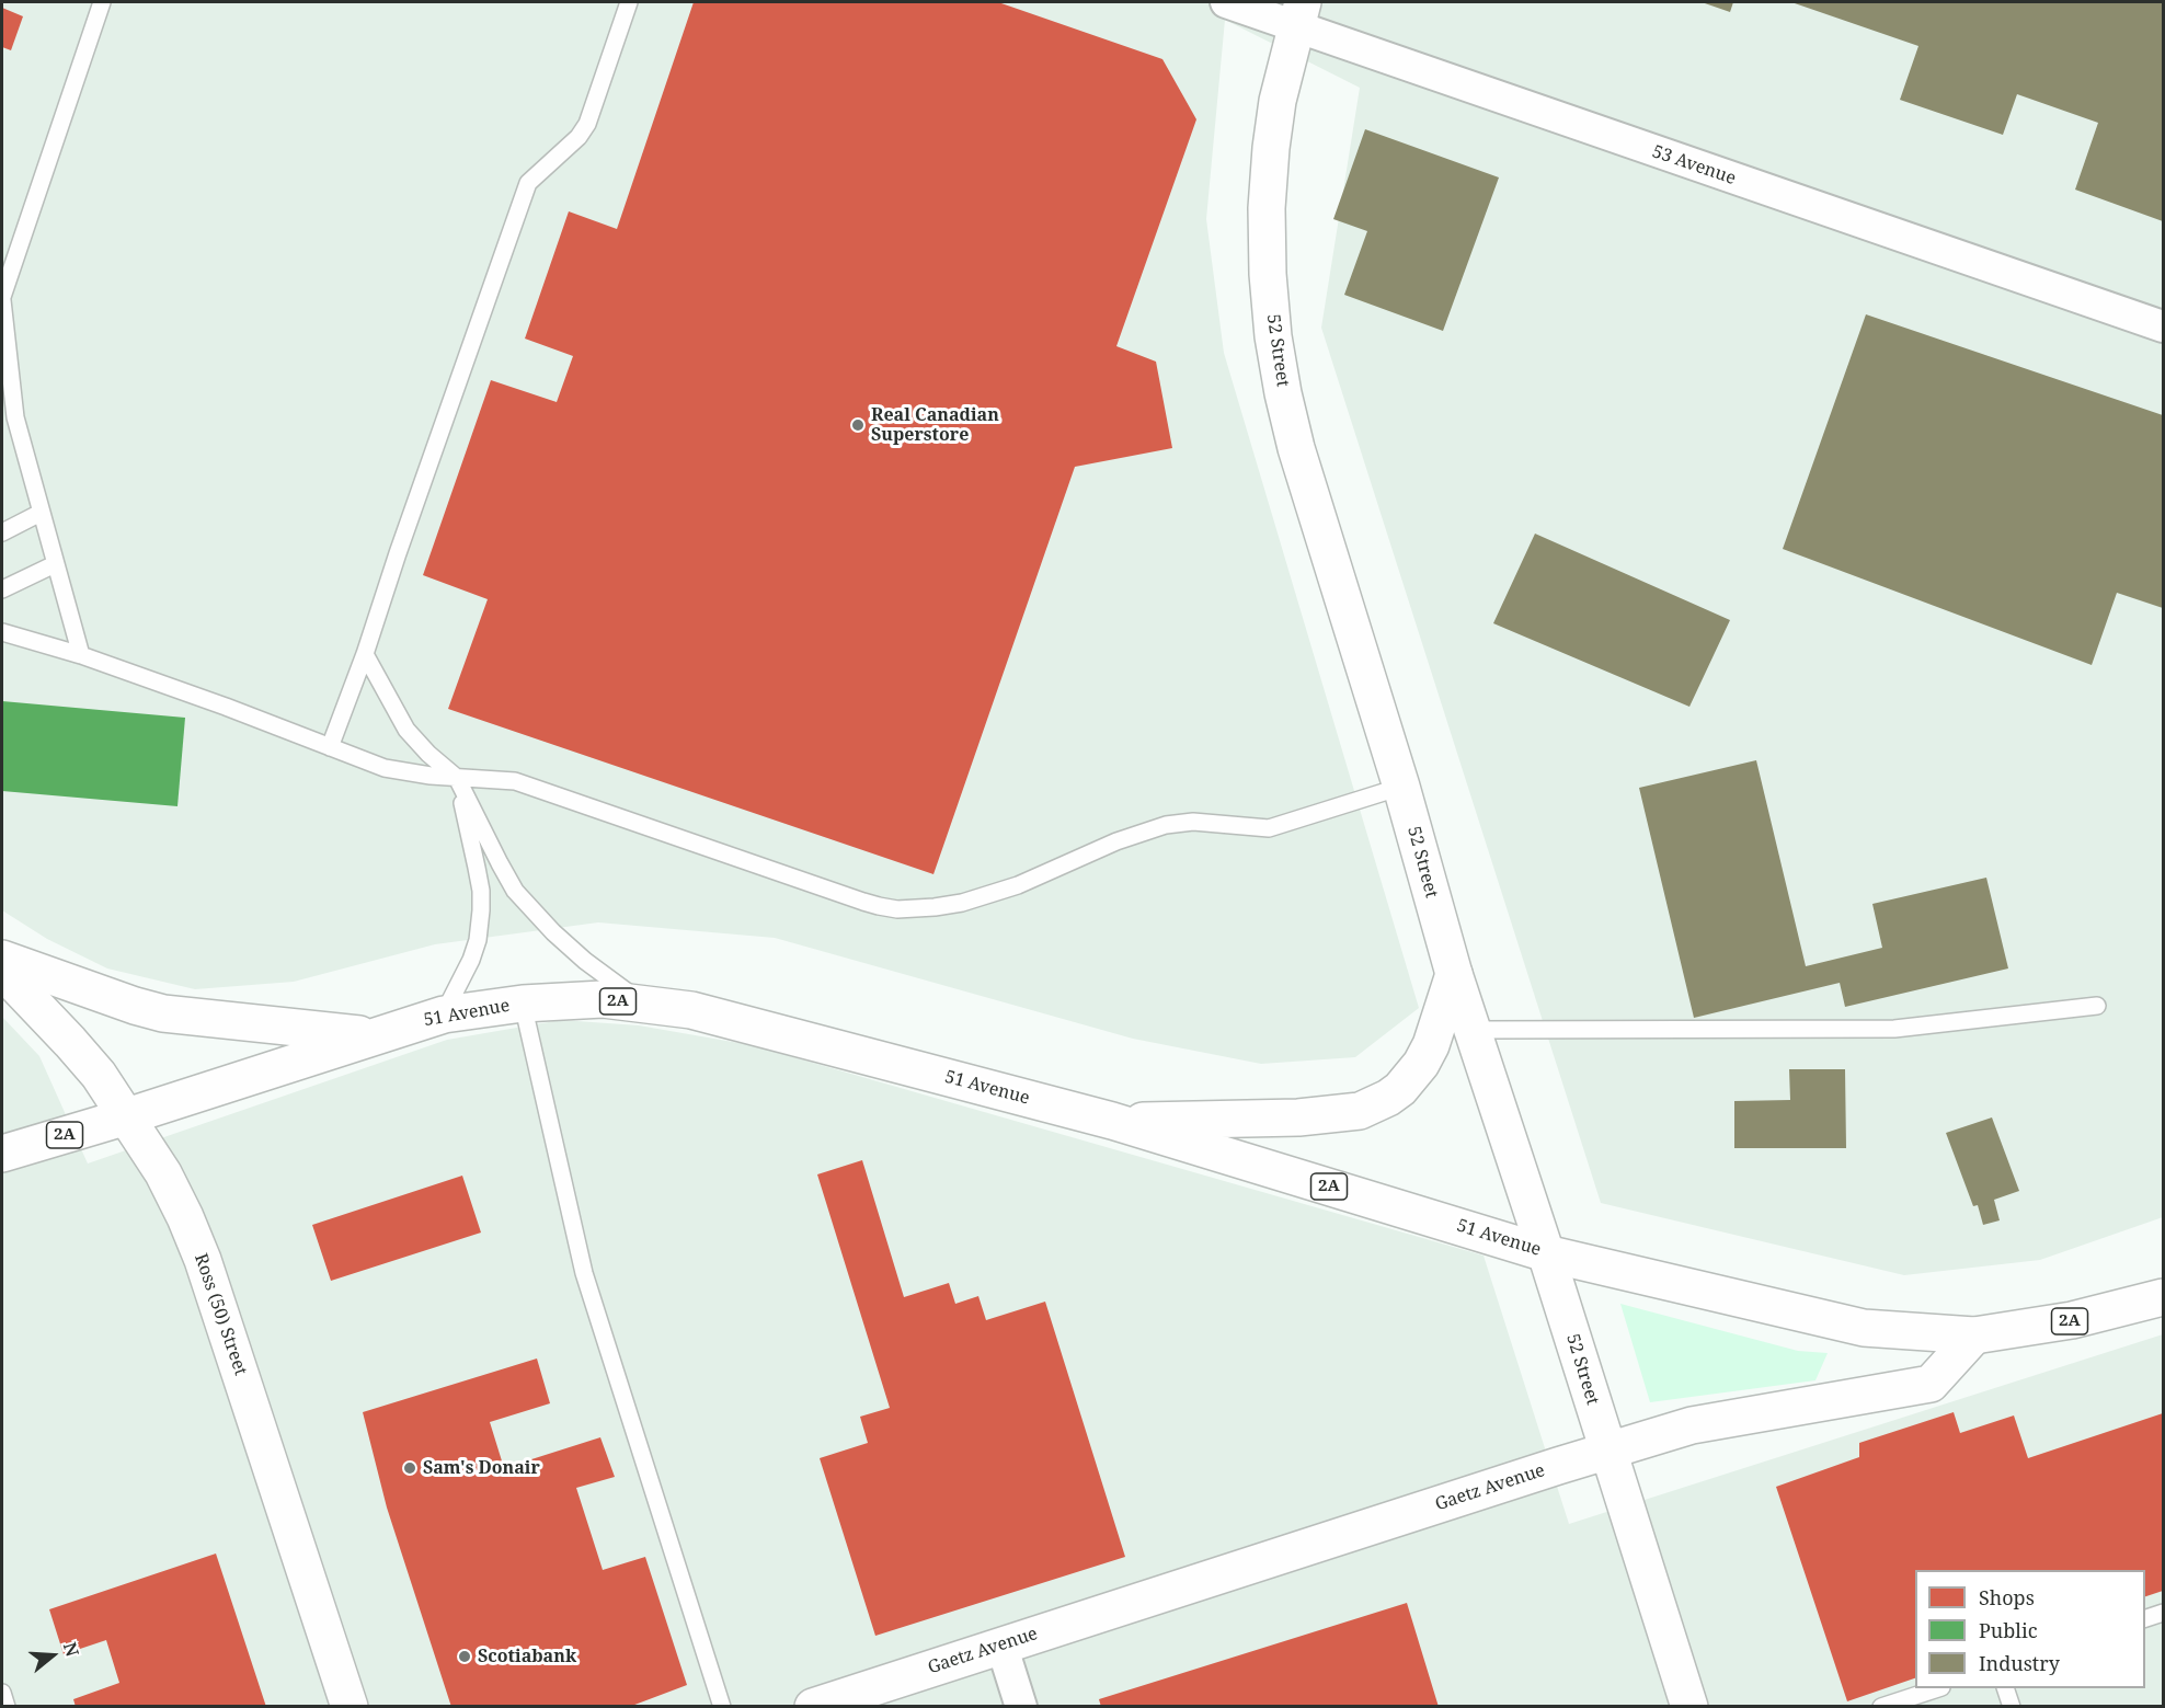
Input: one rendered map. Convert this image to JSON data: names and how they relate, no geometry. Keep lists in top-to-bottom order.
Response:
{
  "streets": {
    "main road": [
      "52 Street",
      "2A",
      "51 Avenue",
      "Ross (50) Street",
      "Gaetz Avenue"
    ],
    "street": ["53 Avenue"]
  },
  "crossings": [
    ["53 Avenue", "52 Street"],
    ["52 Street", "51 Avenue"],
    ["52 Street", "Gaetz Avenue"],
    ["2A", "51 Avenue"],
    ["2A", "Gaetz Avenue"],
    ["51 Avenue", "Ross (50) Street"],
    ["51 Avenue", "Gaetz Avenue"]
  ],
  "places": ["Real Canadian Superstore", "Sam's Donair", "Scotiabank"],
  "legend": ["Shops", "Public", "Industry"],
  "north": "right"
}
